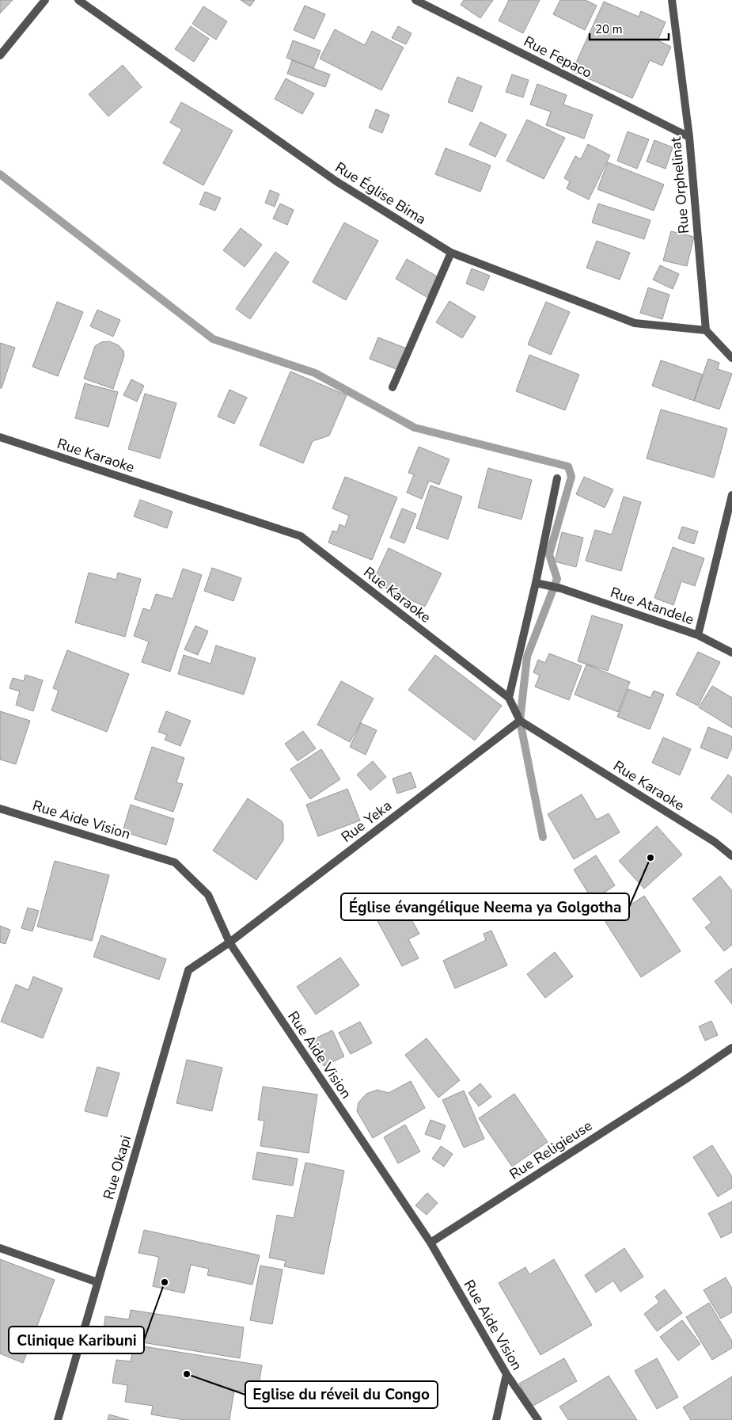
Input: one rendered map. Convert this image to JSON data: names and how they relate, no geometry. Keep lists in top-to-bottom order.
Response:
{
  "streets": {
    "street": [
      "Rue Fepaco",
      "Rue Orphelinat",
      "Rue Église Bima",
      "Rue Karaoke",
      "Rue Atandele",
      "Rue Aide Vision",
      "Rue Yeka",
      "Rue Religieuse",
      "Rue Okapi"
    ]
  },
  "crossings": [
    ["Rue Fepaco", "Rue Orphelinat"],
    ["Rue Orphelinat", "Rue Église Bima"],
    ["Rue Karaoke", "Rue Yeka"],
    ["Rue Aide Vision", "Rue Yeka"],
    ["Rue Aide Vision", "Rue Religieuse"],
    ["Rue Aide Vision", "Rue Okapi"],
    ["Rue Yeka", "Rue Okapi"]
  ],
  "places": ["Église évangélique Neema ya Golgotha", "Clinique Karibuni", "Eglise du réveil du Congo"],
  "scale_bar": "20 m"
}
